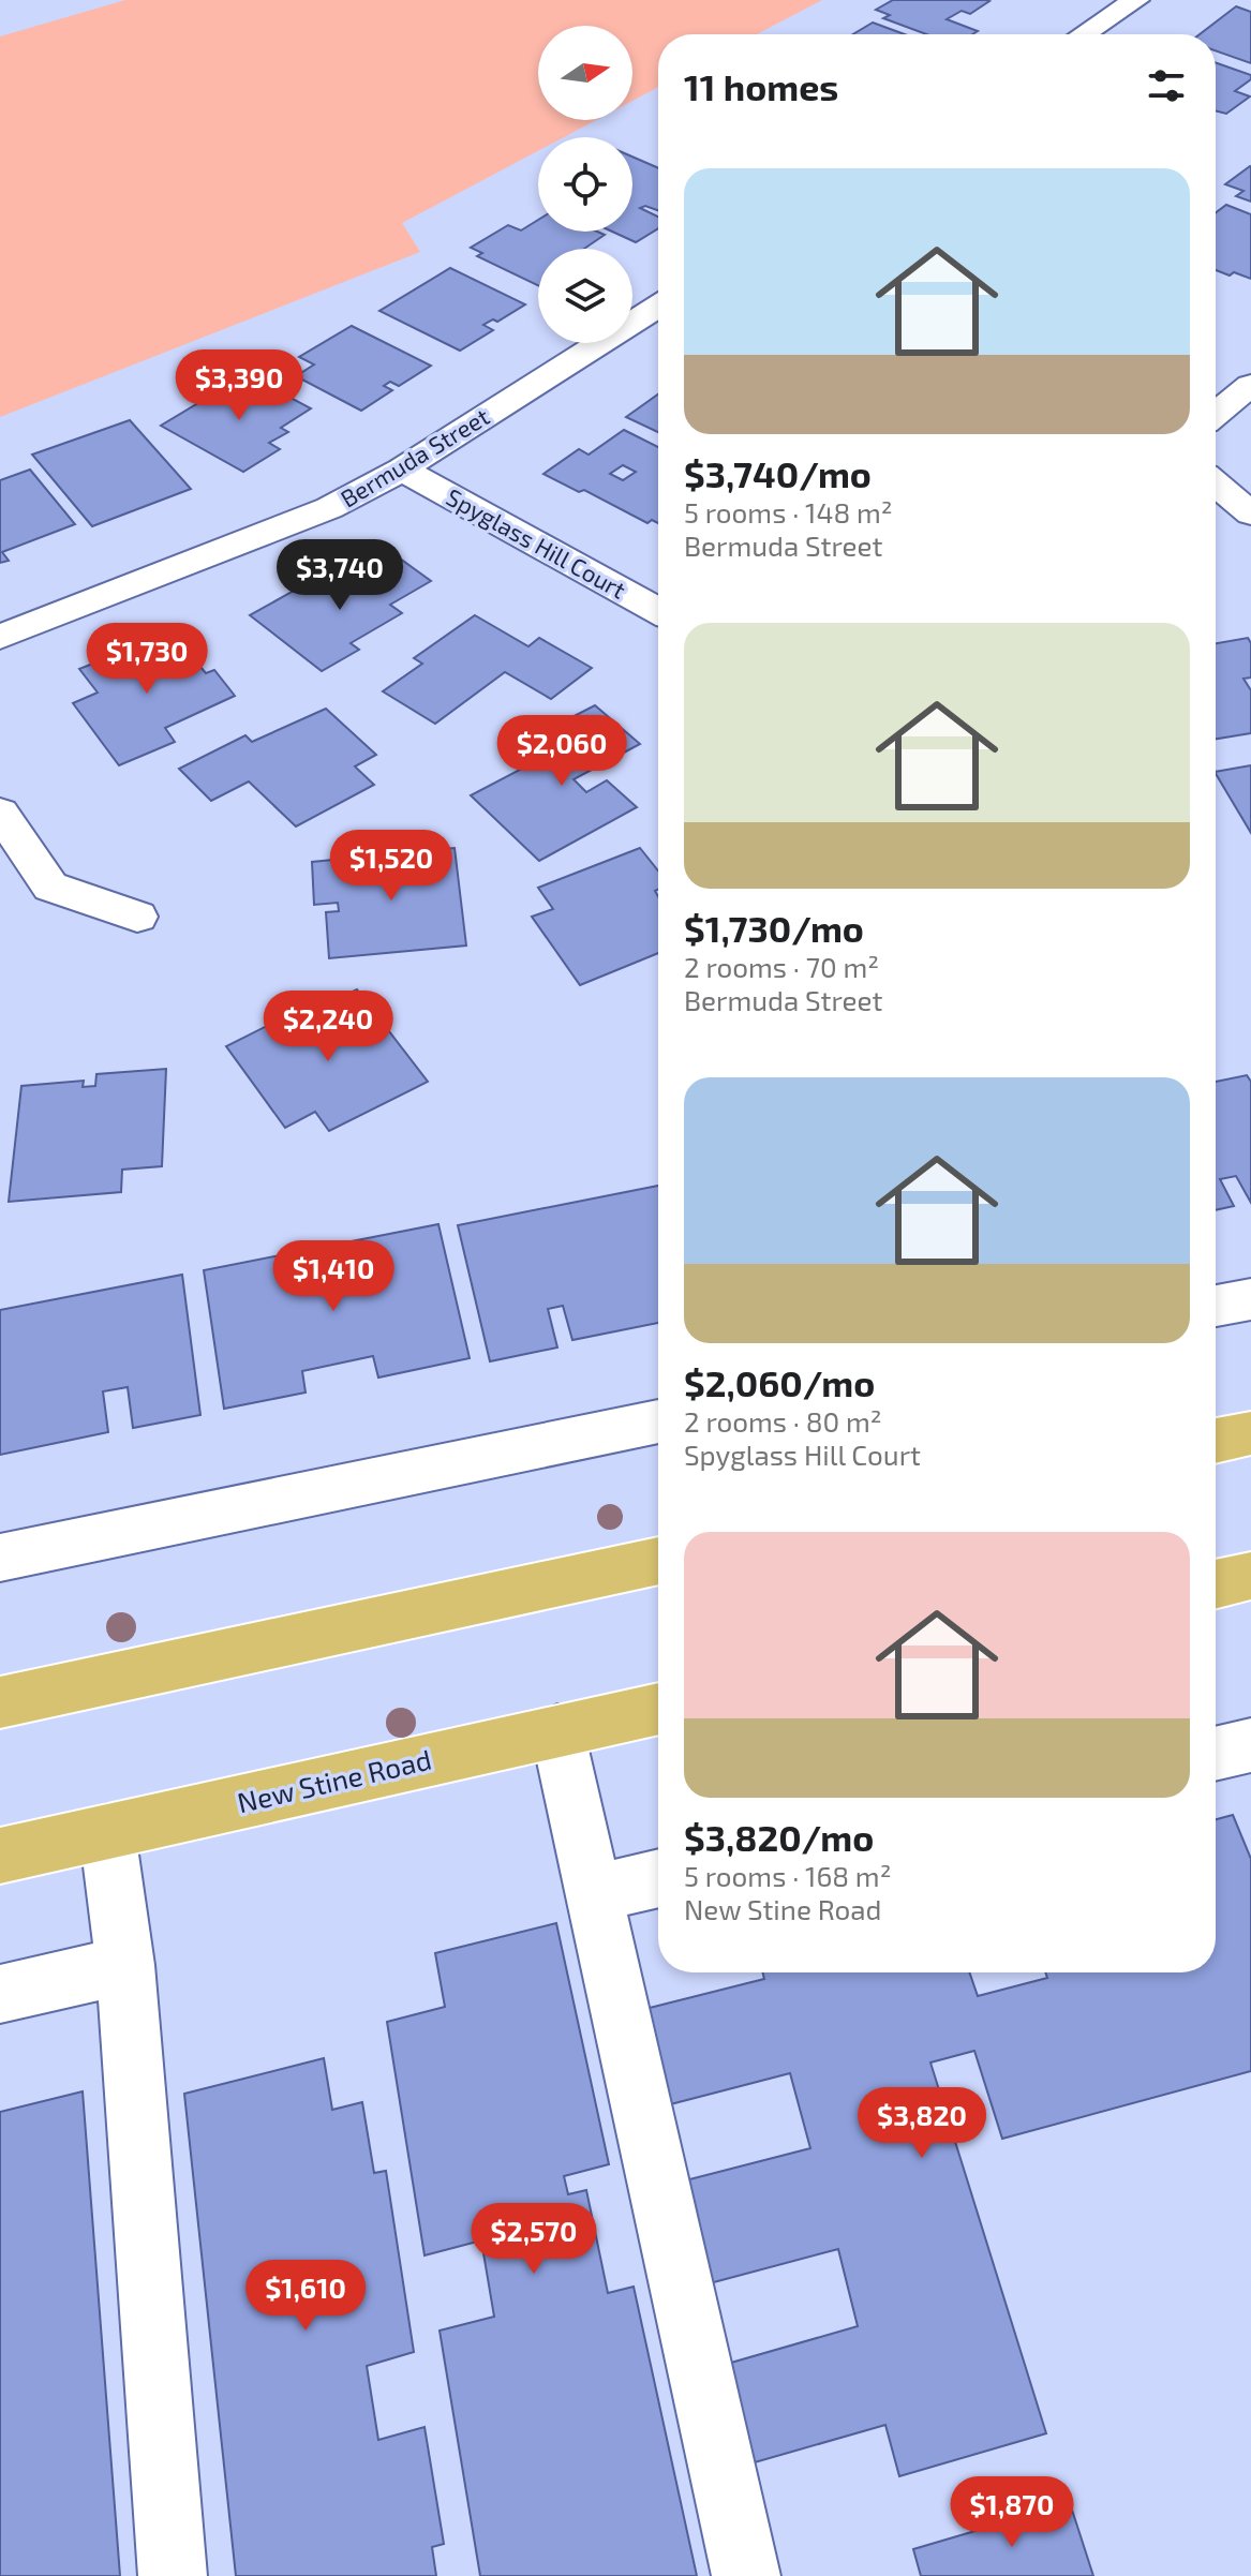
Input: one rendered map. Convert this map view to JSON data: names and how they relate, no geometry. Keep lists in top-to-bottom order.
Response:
{
  "streets": {
    "main road": ["New Stine Road"],
    "street": ["Bermuda Street", "Spyglass Hill Court"]
  },
  "crossings": [
    ["Bermuda Street", "Spyglass Hill Court"]
  ],
  "north": "right",
  "page": {
    "heading": "11 homes",
    "list": [
      {
        "name": "$3,740/mo",
        "note": "5 rooms · 148 m² · Bermuda Street"
      },
      {
        "name": "$1,730/mo",
        "note": "2 rooms · 70 m² · Bermuda Street"
      },
      {
        "name": "$2,060/mo",
        "note": "2 rooms · 80 m² · Spyglass Hill Court"
      },
      {
        "name": "$3,820/mo",
        "note": "5 rooms · 168 m² · New Stine Road"
      }
    ],
    "price": [
      "$3,390",
      "$3,740",
      "$1,730",
      "$2,060",
      "$1,520",
      "$2,240",
      "$1,410",
      "$3,820",
      "$2,570",
      "$1,610",
      "$1,870"
    ]
  }
}
